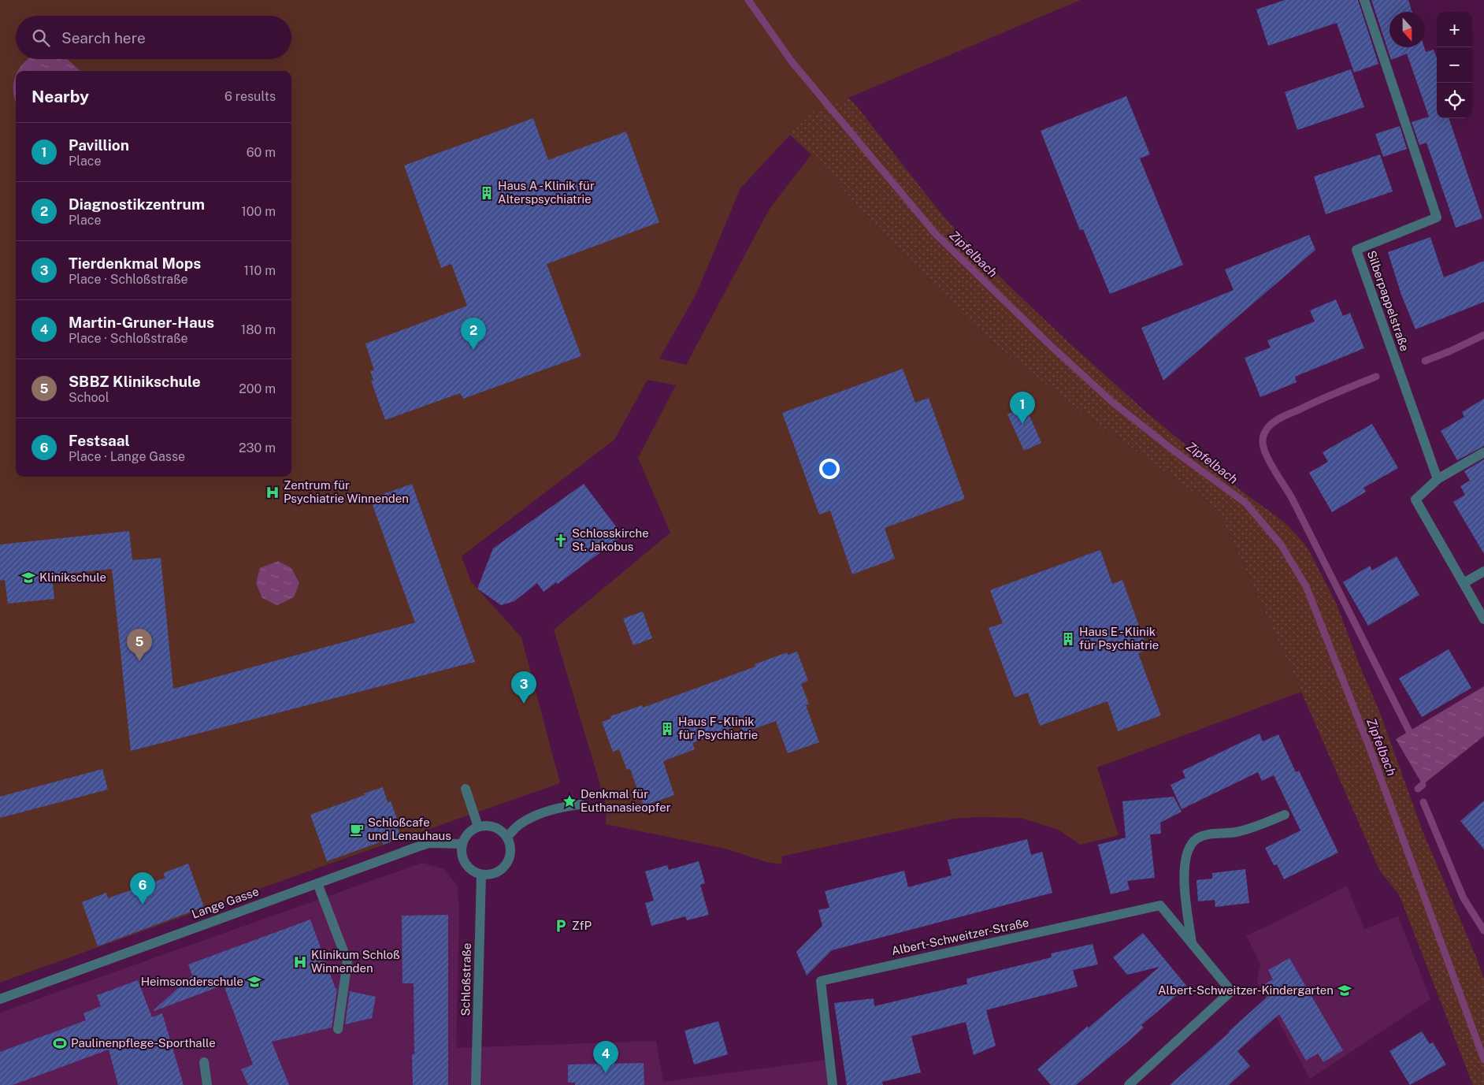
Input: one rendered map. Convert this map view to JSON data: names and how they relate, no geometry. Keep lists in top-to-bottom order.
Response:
{
  "streets": {
    "street": [
      "Silberpappelstraße",
      "Lange Gasse",
      "Albert-Schweitzer-Straße",
      "Schloßstraße"
    ]
  },
  "crossings": [
    ["Lange Gasse", "Schloßstraße"]
  ],
  "water": ["Zipfelbach"],
  "places": {
    "building": ["Haus A - Klinik für Alterspsychiatrie", "Haus E - Klinik für Psychiatrie", "Haus F - Klinik für Psychiatrie"],
    "hospital": ["Zentrum für Psychiatrie Winnenden", "Klinikum Schloß Winnenden"],
    "church": ["Schlosskirche St. Jakobus"],
    "school or university": ["Klinikschule", "Heimsonderschule", "Albert-Schweitzer-Kindergarten"],
    "place": ["Denkmal für Euthanasieopfer"],
    "cafe": ["Schloßcafe und Lenauhaus"],
    "parking": ["ZfP"],
    "sports": ["Paulinenpflege-Sporthalle"]
  },
  "north": "bottom",
  "page": {
    "map_buttons": ["+", "−"],
    "search": "Search here",
    "heading": ["Nearby", "6 results"],
    "list": [
      {
        "mark": "1",
        "name": "Pavillion",
        "note": "Place",
        "value": "60 m"
      },
      {
        "mark": "2",
        "name": "Diagnostikzentrum",
        "note": "Place",
        "value": "100 m"
      },
      {
        "mark": "3",
        "name": "Tierdenkmal Mops",
        "note": "Place · Schloßstraße",
        "value": "110 m"
      },
      {
        "mark": "4",
        "name": "Martin-Gruner-Haus",
        "note": "Place · Schloßstraße",
        "value": "180 m"
      },
      {
        "mark": "5",
        "name": "SBBZ Klinikschule",
        "note": "School",
        "value": "200 m"
      },
      {
        "mark": "6",
        "name": "Festsaal",
        "note": "Place · Lange Gasse",
        "value": "230 m"
      }
    ],
    "pins": [
      "2",
      "1",
      "5",
      "3",
      "6",
      "4"
    ]
  }
}
